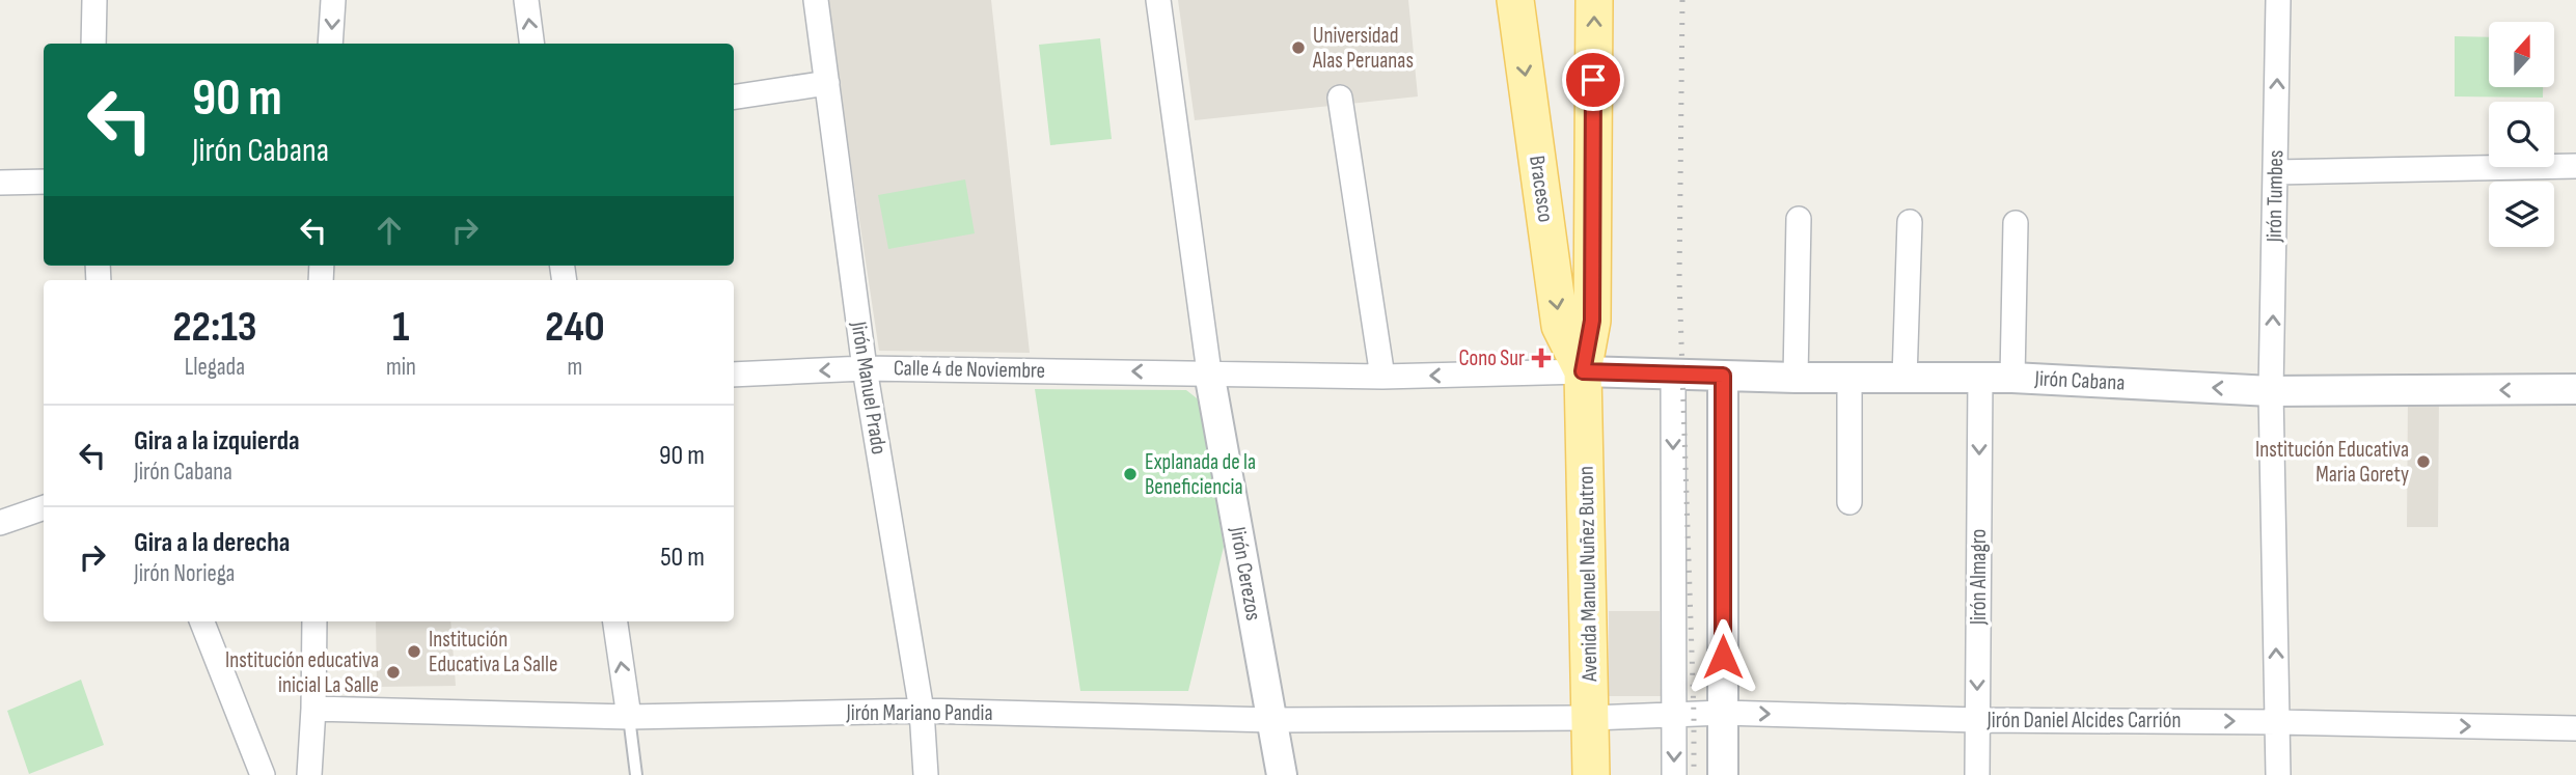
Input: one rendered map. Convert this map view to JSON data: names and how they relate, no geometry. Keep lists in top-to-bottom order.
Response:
{
  "streets": {
    "main road": ["Bracesco", "Avenida Manuel Nuñez Butron"],
    "street": [
      "Jirón Tumbes",
      "Calle 4 de Noviembre",
      "Jirón Cabana",
      "Jirón Manuel Prado",
      "Jirón Cerezos",
      "Jirón Almagro",
      "Jirón Mariano Pandia",
      "Jirón Daniel Alcides Carrión"
    ]
  },
  "crossings": [
    ["Bracesco", "Calle 4 de Noviembre"],
    ["Bracesco", "Jirón Cabana"],
    ["Bracesco", "Avenida Manuel Nuñez Butron"],
    ["Jirón Tumbes", "Jirón Cabana"],
    ["Jirón Tumbes", "Jirón Daniel Alcides Carrión"],
    ["Calle 4 de Noviembre", "Jirón Cabana"],
    ["Calle 4 de Noviembre", "Jirón Manuel Prado"],
    ["Calle 4 de Noviembre", "Jirón Cerezos"],
    ["Calle 4 de Noviembre", "Avenida Manuel Nuñez Butron"],
    ["Jirón Cabana", "Avenida Manuel Nuñez Butron"],
    ["Jirón Cabana", "Jirón Almagro"],
    ["Jirón Manuel Prado", "Jirón Mariano Pandia"],
    ["Jirón Cerezos", "Jirón Mariano Pandia"],
    ["Avenida Manuel Nuñez Butron", "Jirón Mariano Pandia"],
    ["Avenida Manuel Nuñez Butron", "Jirón Daniel Alcides Carrión"],
    ["Jirón Almagro", "Jirón Daniel Alcides Carrión"],
    ["Jirón Mariano Pandia", "Jirón Daniel Alcides Carrión"]
  ],
  "one_way": ["Jirón Tumbes", "Calle 4 de Noviembre", "Jirón Daniel Alcides Carrión"],
  "places": {
    "other": [
      "Universidad Alas Peruanas",
      "Institución Educativa Maria Gorety",
      "Explanada de la Beneficiencia",
      "Institución Educativa La Salle",
      "Institución educativa inicial La Salle"
    ],
    "health": ["Cono Sur"]
  },
  "north": "top",
  "page": {
    "turn": ["90 m", "Jirón Cabana"],
    "eta": [
      "22:13",
      "Llegada",
      "1",
      "min",
      "240",
      "m"
    ],
    "list": [
      {
        "name": "Gira a la izquierda",
        "note": "Jirón Cabana",
        "value": "90 m"
      },
      {
        "name": "Gira a la derecha",
        "note": "Jirón Noriega",
        "value": "50 m"
      }
    ]
  }
}
